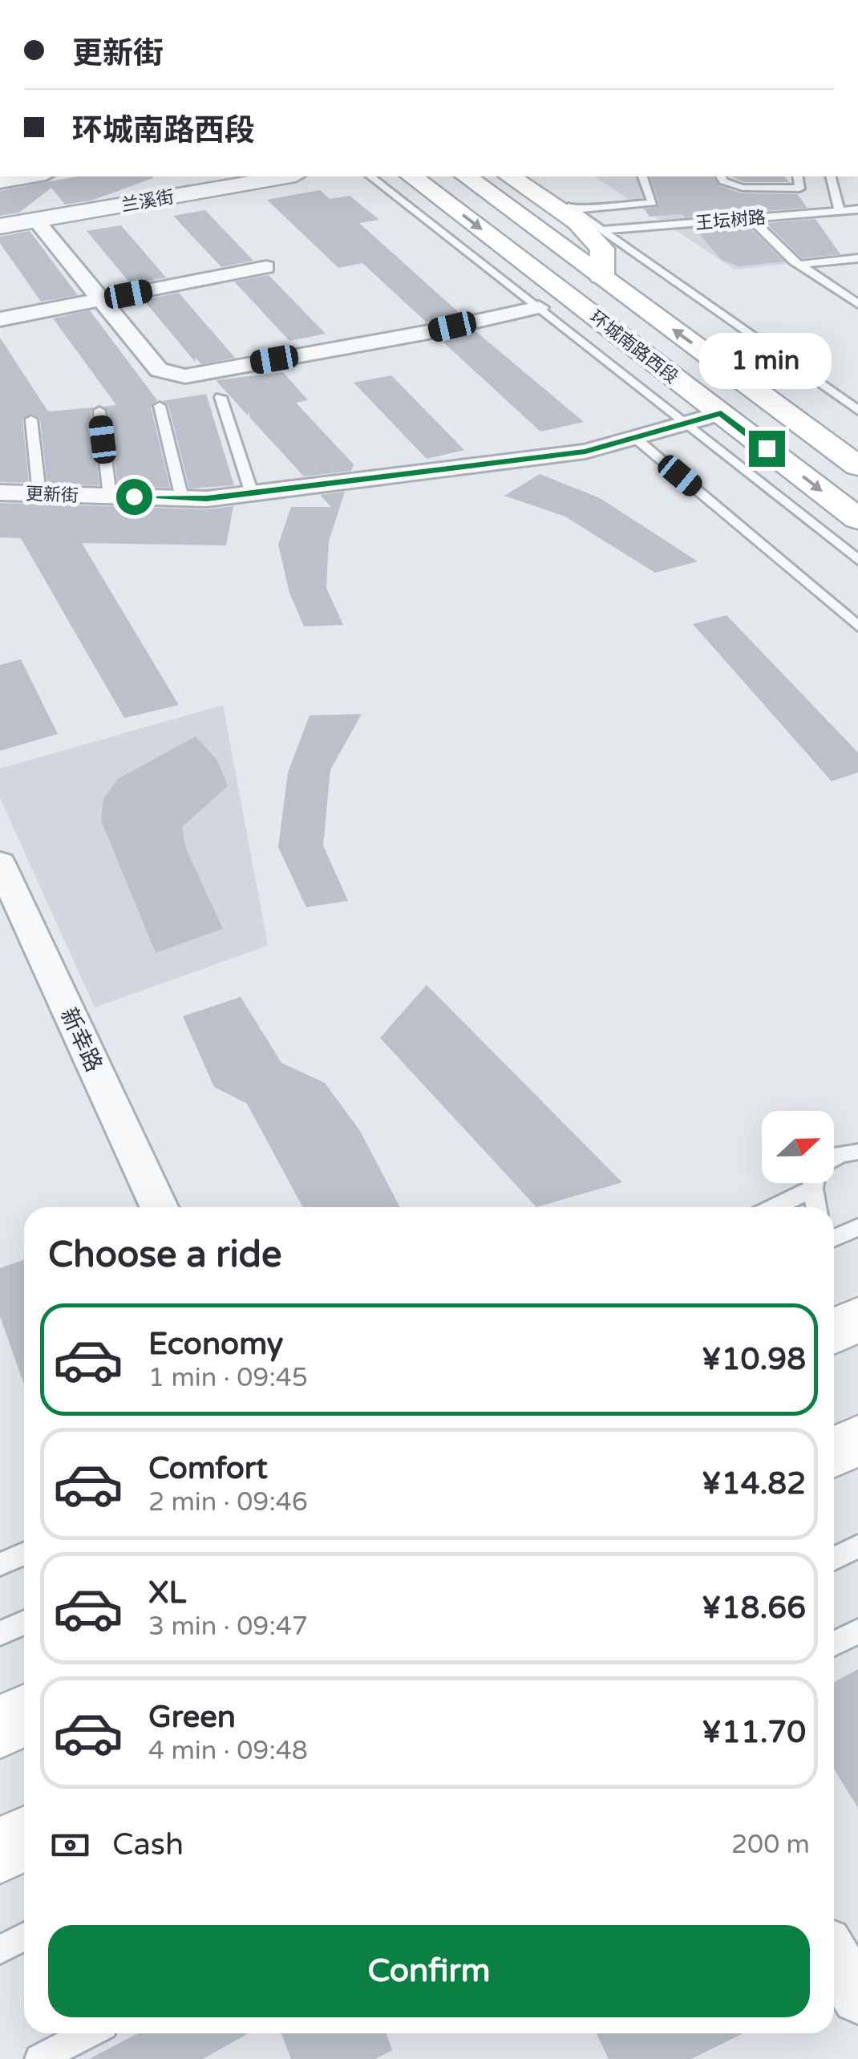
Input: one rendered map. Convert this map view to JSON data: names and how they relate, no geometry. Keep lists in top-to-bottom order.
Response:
{
  "streets": {
    "main road": ["环城南路西段"],
    "street": ["兰溪街", "更新街", "新幸路"],
    "lane": ["王坛树路"]
  },
  "crossings": [
    ["环城南路西段", "更新街"]
  ],
  "north": "right",
  "page": {
    "banner": ["更新街", "环城南路西段"],
    "bubble": "1 min",
    "heading": "Choose a ride",
    "list": [
      {
        "name": "Economy",
        "note": "1 min · 09:45",
        "value": "¥10.98"
      },
      {
        "name": "Comfort",
        "note": "2 min · 09:46",
        "value": "¥14.82"
      },
      {
        "name": "XL",
        "note": "3 min · 09:47",
        "value": "¥18.66"
      },
      {
        "name": "Green",
        "note": "4 min · 09:48",
        "value": "¥11.70"
      }
    ],
    "pay": ["Cash", "200 m"],
    "buttons": "Confirm"
  }
}
